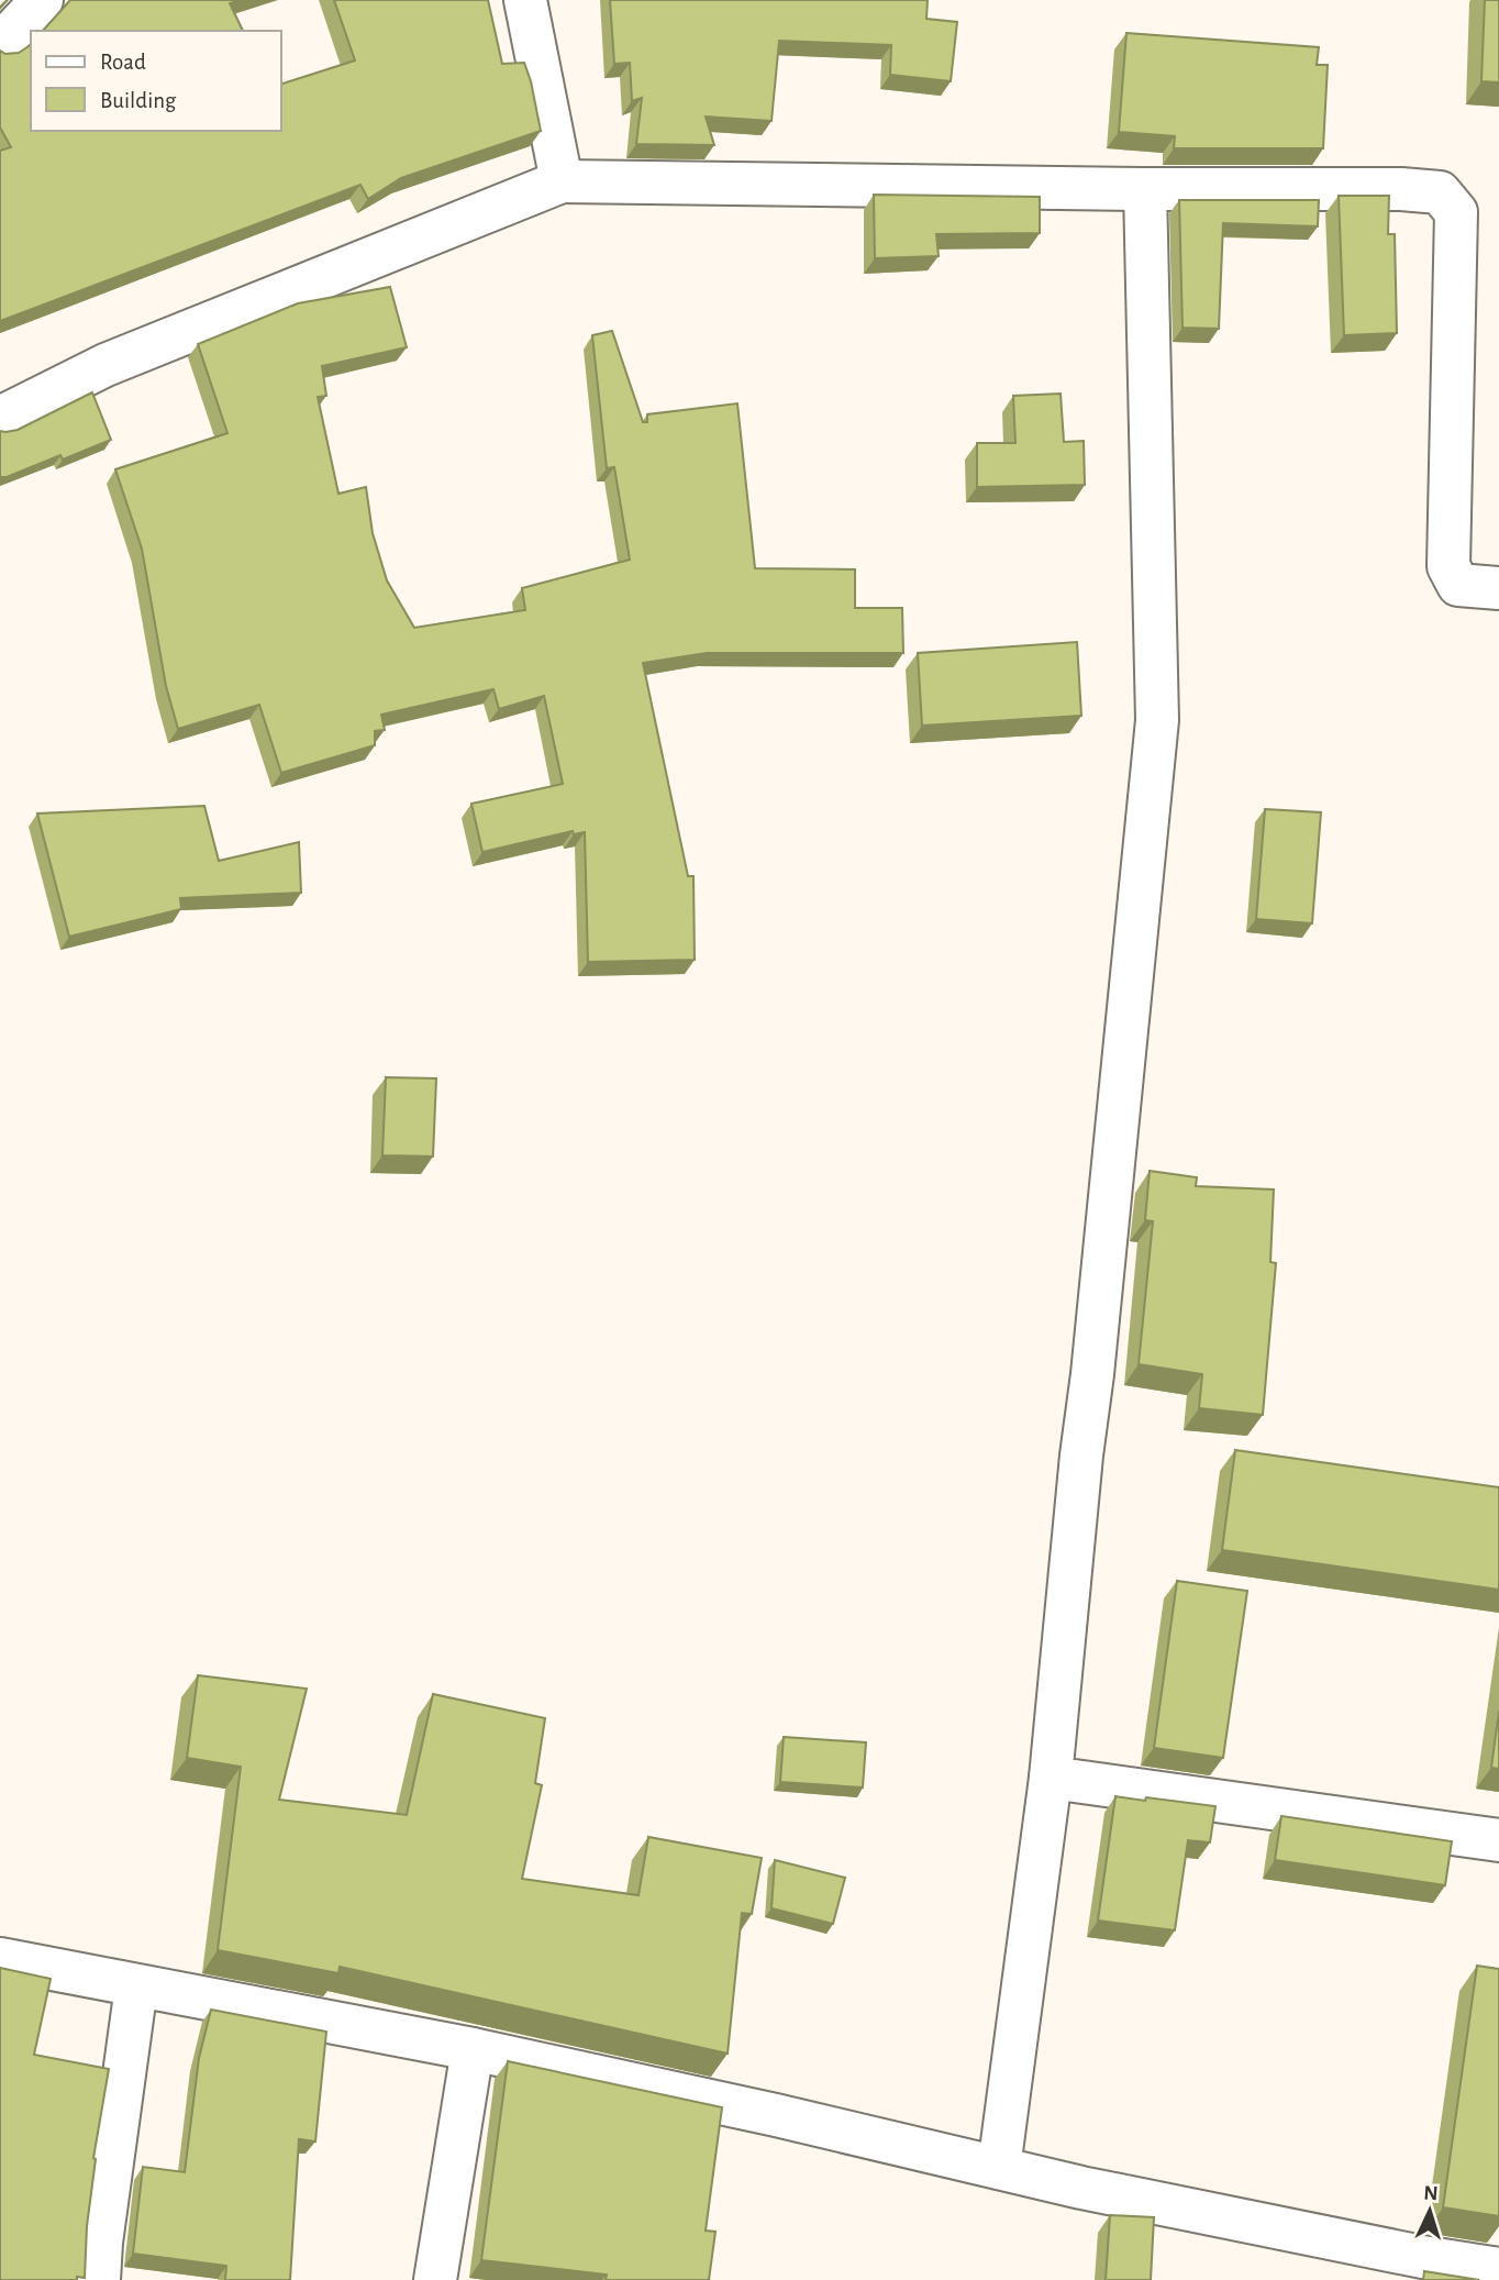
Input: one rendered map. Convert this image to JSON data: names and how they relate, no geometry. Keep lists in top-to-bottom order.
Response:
{
  "legend": ["Road", "Building"],
  "north": "top"
}
